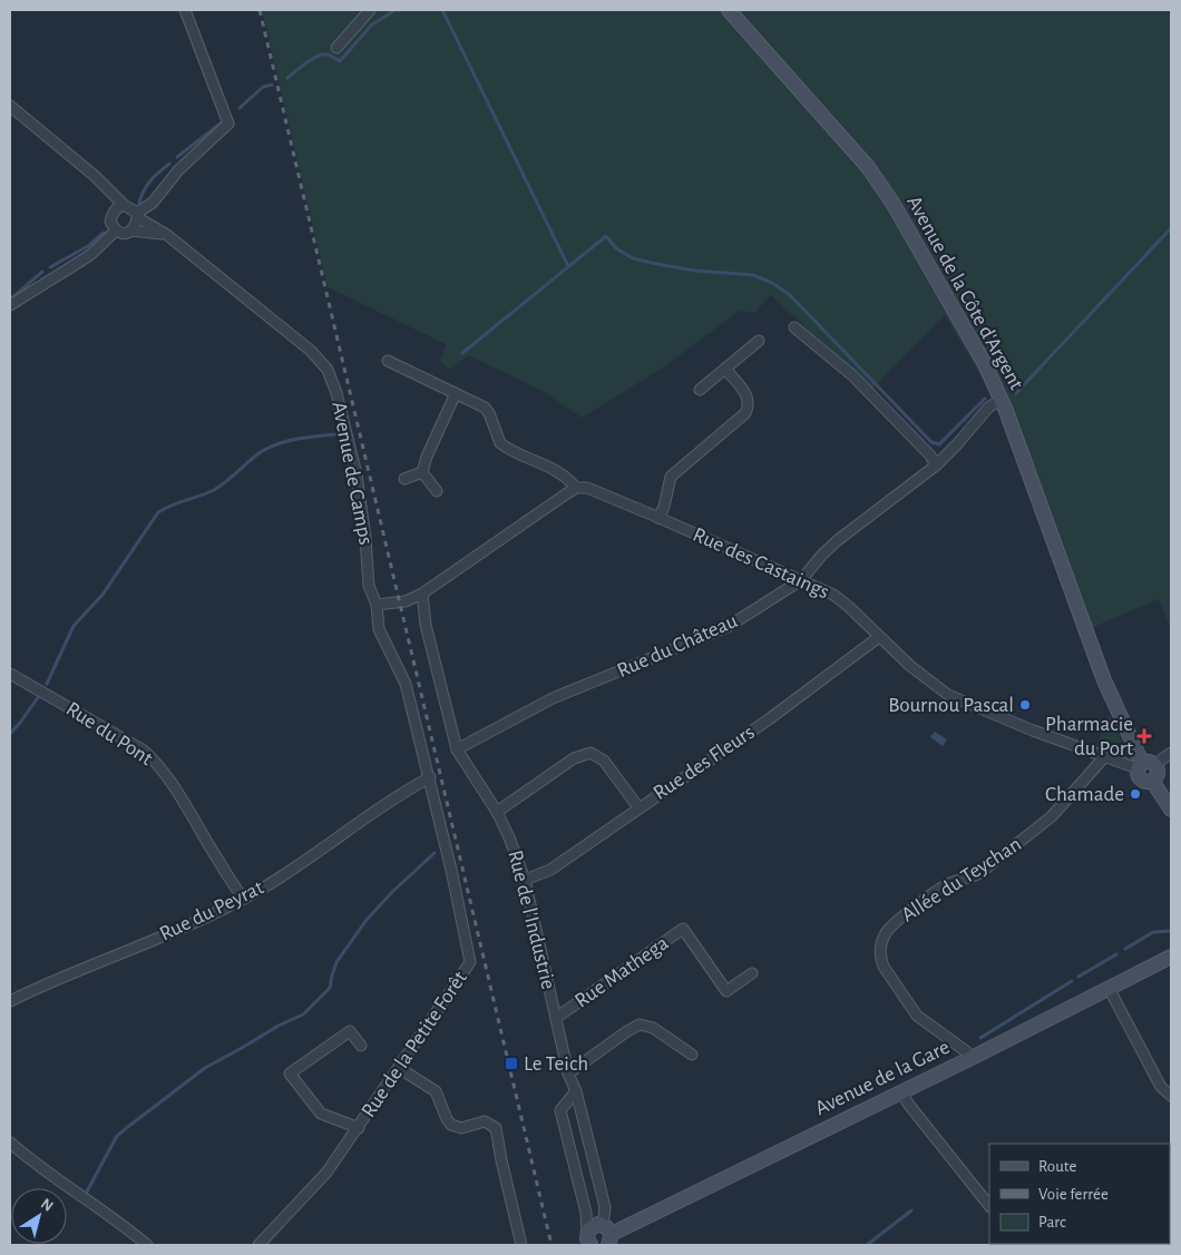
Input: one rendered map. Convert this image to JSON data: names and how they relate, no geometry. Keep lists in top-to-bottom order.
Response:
{
  "streets": {
    "main road": ["Avenue de la Côte d'Argent", "Avenue de la Gare"],
    "street": [
      "Avenue de Camps",
      "Rue des Castaings",
      "Rue du Château",
      "Rue du Pont",
      "Rue des Fleurs",
      "Allée du Teychan",
      "Rue du Peyrat",
      "Rue de l'Industrie",
      "Rue Mathega",
      "Rue de la Petite Forêt"
    ]
  },
  "crossings": [
    ["Avenue de la Côte d'Argent", "Rue des Castaings"],
    ["Avenue de la Côte d'Argent", "Rue du Château"],
    ["Avenue de Camps", "Rue du Peyrat"],
    ["Avenue de Camps", "Rue de la Petite Forêt"],
    ["Rue des Castaings", "Rue du Château"],
    ["Rue des Castaings", "Rue des Fleurs"],
    ["Rue des Castaings", "Allée du Teychan"],
    ["Rue du Château", "Rue de l'Industrie"],
    ["Rue du Pont", "Rue du Peyrat"],
    ["Rue des Fleurs", "Rue de l'Industrie"],
    ["Allée du Teychan", "Avenue de la Gare"],
    ["Rue du Peyrat", "Rue de la Petite Forêt"],
    ["Rue de l'Industrie", "Rue Mathega"],
    ["Rue de l'Industrie", "Avenue de la Gare"]
  ],
  "places": {
    "other": ["Bournou Pascal", "Chamade"],
    "health": ["Pharmacie du Port"],
    "transit": ["Le Teich"]
  },
  "legend": ["Route", "Voie ferrée", "Parc"],
  "north": "top right"
}
